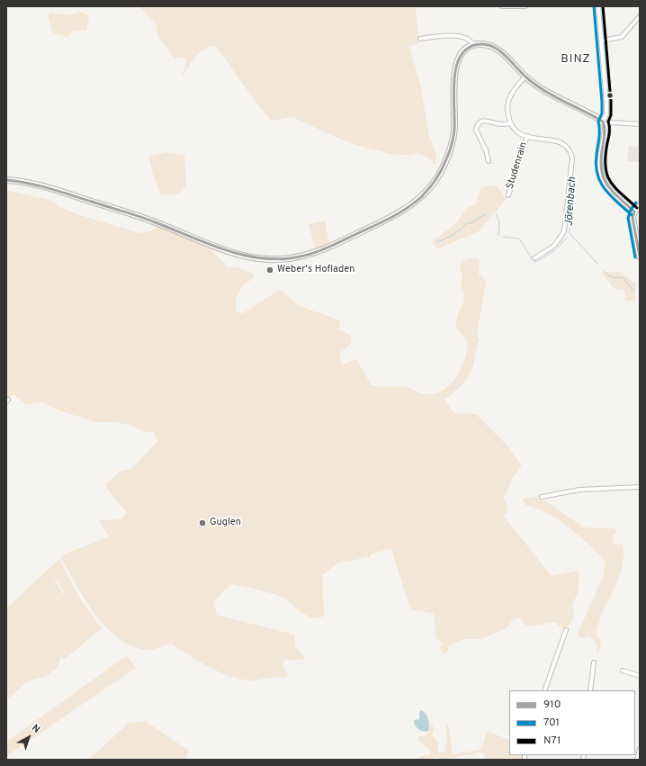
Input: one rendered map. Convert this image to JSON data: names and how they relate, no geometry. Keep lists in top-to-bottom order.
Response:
{
  "streets": {
    "street": ["Studenrain"]
  },
  "districts": ["BINZ"],
  "water": ["Jörenbach"],
  "places": ["Weber's Hofladen", "Guglen"],
  "lines": ["transit line 701", "transit line N71", "transit line 910"],
  "legend": ["910", "701", "N71"],
  "north": "top right"
}
